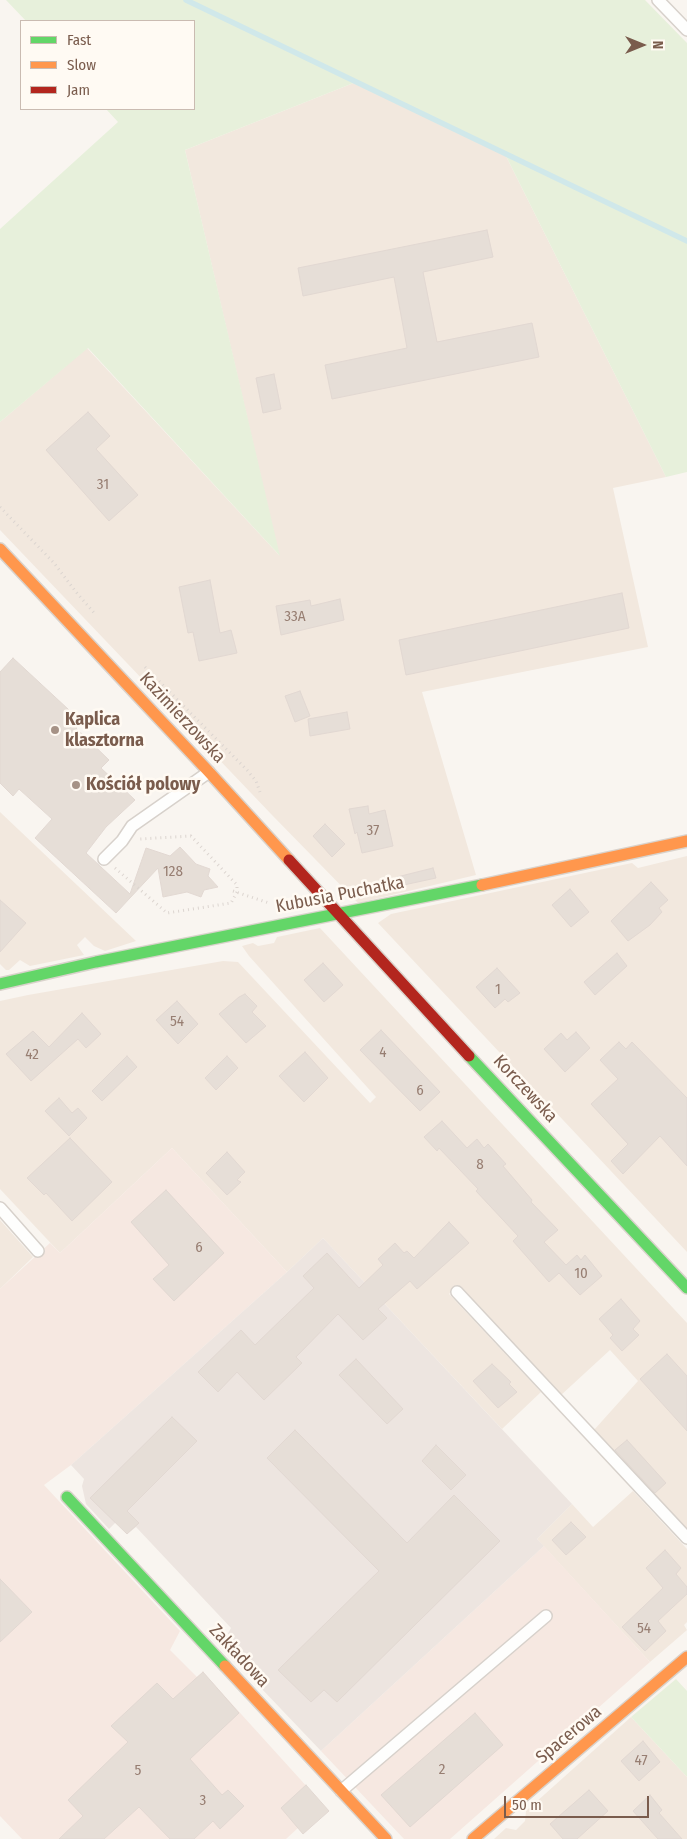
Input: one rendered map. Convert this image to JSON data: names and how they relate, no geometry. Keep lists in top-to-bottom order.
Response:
{
  "streets": {
    "street": [
      "Kazimierzowska",
      "Kubusia Puchatka",
      "Korczewska",
      "Zakładowa",
      "Spacerowa"
    ]
  },
  "crossings": [
    ["Kazimierzowska", "Kubusia Puchatka"],
    ["Kazimierzowska", "Korczewska"],
    ["Kubusia Puchatka", "Korczewska"]
  ],
  "places": ["Kaplica klasztorna", "Kościół polowy"],
  "house_numbers": [
    "31",
    "33A",
    "37",
    "128",
    "1",
    "54",
    "4",
    "42",
    "6",
    "8",
    "6",
    "10",
    "54",
    "47",
    "2",
    "5",
    "3"
  ],
  "legend": ["Fast", "Slow", "Jam"],
  "scale_bar": "50 m",
  "north": "right"
}
